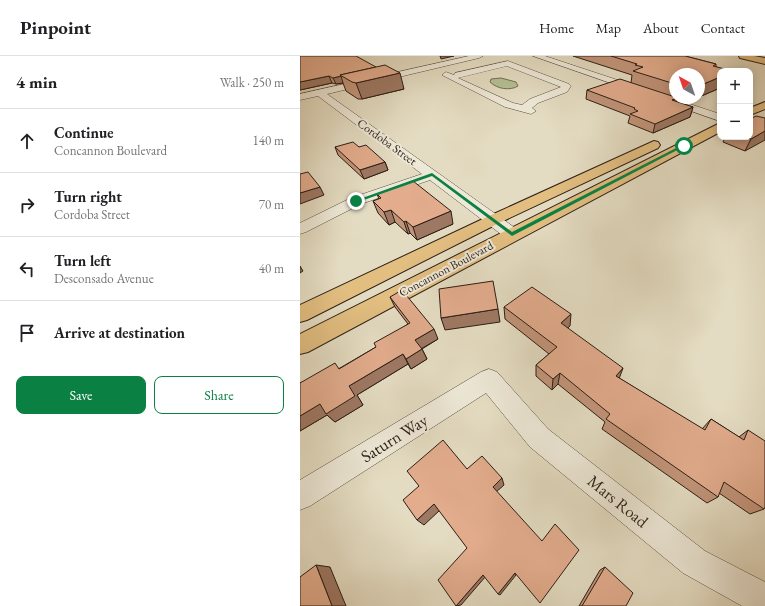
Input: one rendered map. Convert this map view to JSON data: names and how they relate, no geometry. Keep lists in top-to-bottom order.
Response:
{
  "streets": {
    "main road": ["Concannon Boulevard"],
    "street": ["Cordoba Street", "Saturn Way", "Mars Road"]
  },
  "crossings": [
    ["Cordoba Street", "Concannon Boulevard"],
    ["Saturn Way", "Mars Road"]
  ],
  "north": "top left",
  "page": {
    "header": "Pinpoint",
    "nav": [
      "Home",
      "Map",
      "About",
      "Contact"
    ],
    "heading": ["4 min", "Walk · 250 m"],
    "map_buttons": ["+", "−"],
    "list": [
      ["Continue", "Concannon Boulevard", "140 m"],
      ["Turn right", "Cordoba Street", "70 m"],
      ["Turn left", "Desconsado Avenue", "40 m"],
      "Arrive at destination"
    ],
    "buttons": ["Save", "Share"]
  }
}
